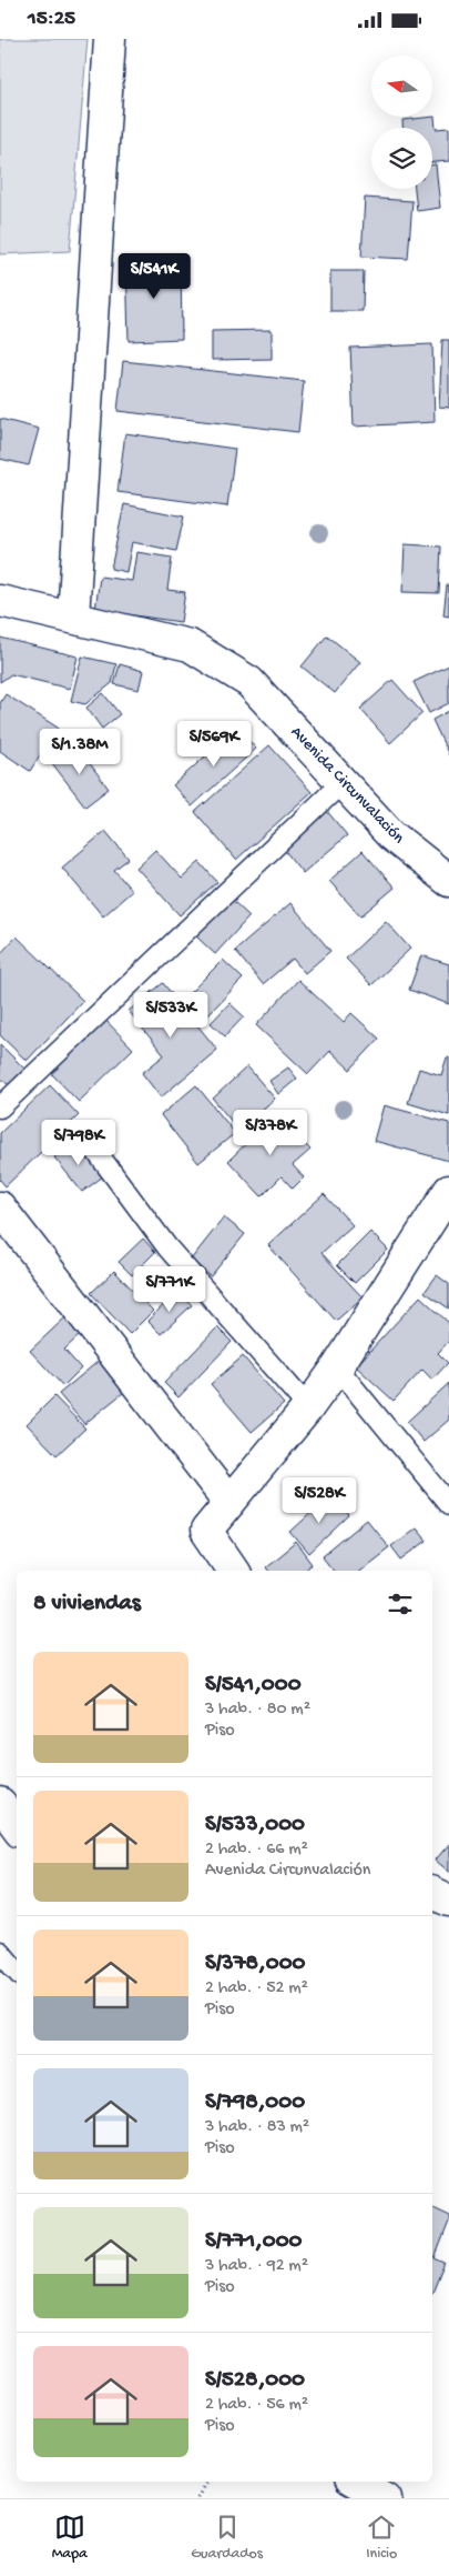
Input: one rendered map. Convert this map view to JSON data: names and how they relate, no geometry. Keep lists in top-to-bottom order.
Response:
{
  "streets": {
    "street": ["Avenida Circunvalación"]
  },
  "north": "left",
  "page": {
    "status": "15:25",
    "price": [
      "S/541K",
      "S/569K",
      "S/1.38M",
      "S/533K",
      "S/378K",
      "S/798K",
      "S/771K",
      "S/528K"
    ],
    "heading": "8 viviendas",
    "list": [
      {
        "name": "S/541,000",
        "note": "3 hab. · 80 m² · Piso"
      },
      {
        "name": "S/533,000",
        "note": "2 hab. · 66 m² · Avenida Circunvalación"
      },
      {
        "name": "S/378,000",
        "note": "2 hab. · 52 m² · Piso"
      },
      {
        "name": "S/798,000",
        "note": "3 hab. · 83 m² · Piso"
      },
      {
        "name": "S/771,000",
        "note": "3 hab. · 92 m² · Piso"
      },
      {
        "name": "S/528,000",
        "note": "2 hab. · 56 m² · Piso"
      }
    ],
    "tabs": ["Mapa", "Guardados", "Inicio"]
  }
}
